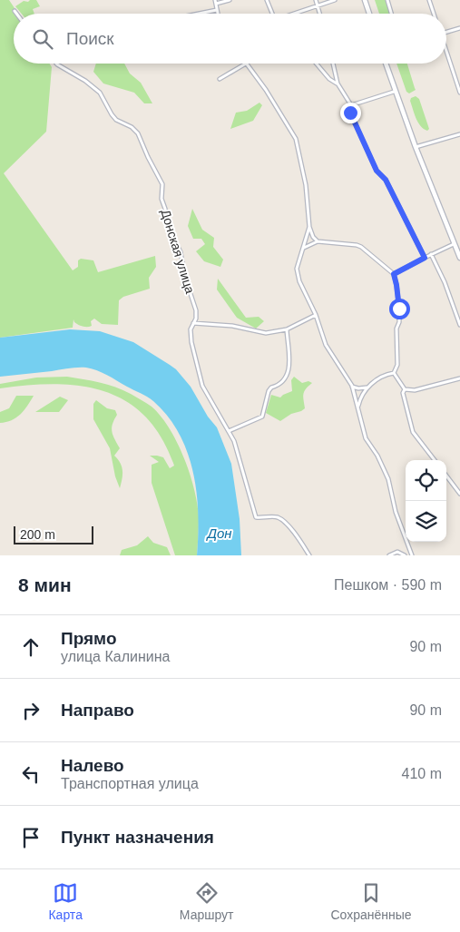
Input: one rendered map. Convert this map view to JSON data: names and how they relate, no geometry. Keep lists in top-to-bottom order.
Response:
{
  "streets": {
    "street": ["Донская улица"]
  },
  "water": ["Дон"],
  "scale_bar": "200 m",
  "page": {
    "search": "Поиск",
    "scale": "200 m",
    "heading": ["8 мин", "Пешком · 590 m"],
    "list": [
      ["Прямо", "улица Калинина", "90 m"],
      ["Направо", "90 m"],
      ["Налево", "Транспортная улица", "410 m"],
      "Пункт назначения"
    ],
    "nav": ["Карта", "Маршрут", "Сохранённые"]
  }
}
